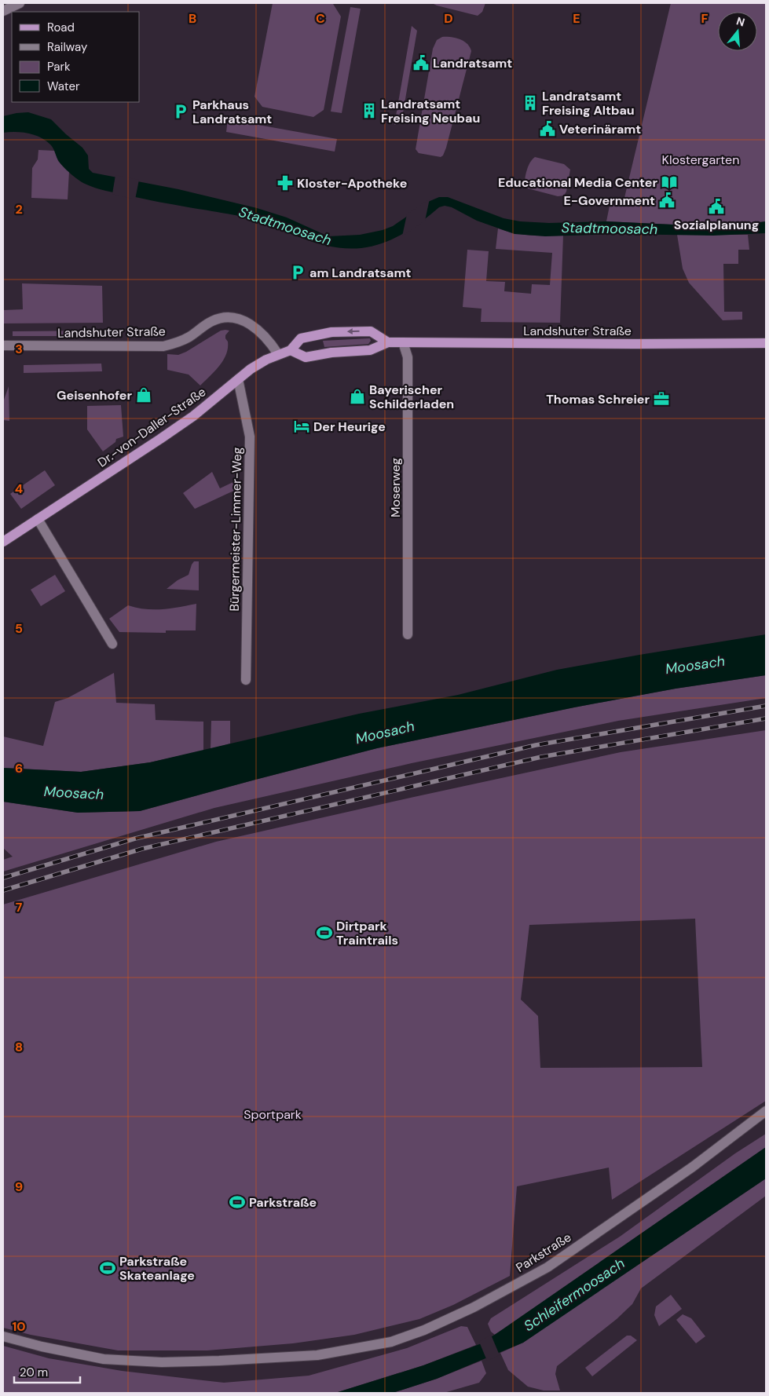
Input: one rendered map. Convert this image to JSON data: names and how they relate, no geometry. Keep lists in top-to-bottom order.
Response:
{
  "streets": {
    "main road": ["Landshuter Straße", "Dr.-von-Daller-Straße"],
    "street": ["Moserweg", "Bürgermeister-Limmer-Weg", "Parkstraße"]
  },
  "crossings": [
    ["Landshuter Straße", "Dr.-von-Daller-Straße"],
    ["Landshuter Straße", "Moserweg"],
    ["Dr.-von-Daller-Straße", "Bürgermeister-Limmer-Weg"]
  ],
  "water": ["Stadtmoosach", "Moosach", "Schleifermoosach"],
  "parks": ["Klostergarten", "Sportpark"],
  "places": {
    "public building": [
      "Landratsamt",
      "Veterinäramt",
      "E-Government",
      "Sozialplanung"
    ],
    "building": ["Landratsamt Freising Altbau", "Landratsamt Freising Neubau"],
    "parking": ["Parkhaus Landratsamt", "am Landratsamt"],
    "library": ["Educational Media Center"],
    "pharmacy": ["Kloster-Apotheke"],
    "shop": ["Geisenhofer", "Bayerischer Schilderladen"],
    "office": ["Thomas Schreier"],
    "hotel": ["Der Heurige"],
    "sports": ["Dirtpark Traintrails", "Parkstraße", "Parkstraße Skateanlage"]
  },
  "legend": [
    "Road",
    "Railway",
    "Park",
    "Water"
  ],
  "scale_bar": "20 m",
  "north": "top",
  "grid": {
    "columns": [
      "B",
      "C",
      "D",
      "E",
      "F"
    ],
    "rows": [
      "2",
      "3",
      "4",
      "5",
      "6",
      "7",
      "8",
      "9",
      "10"
    ]
  }
}
